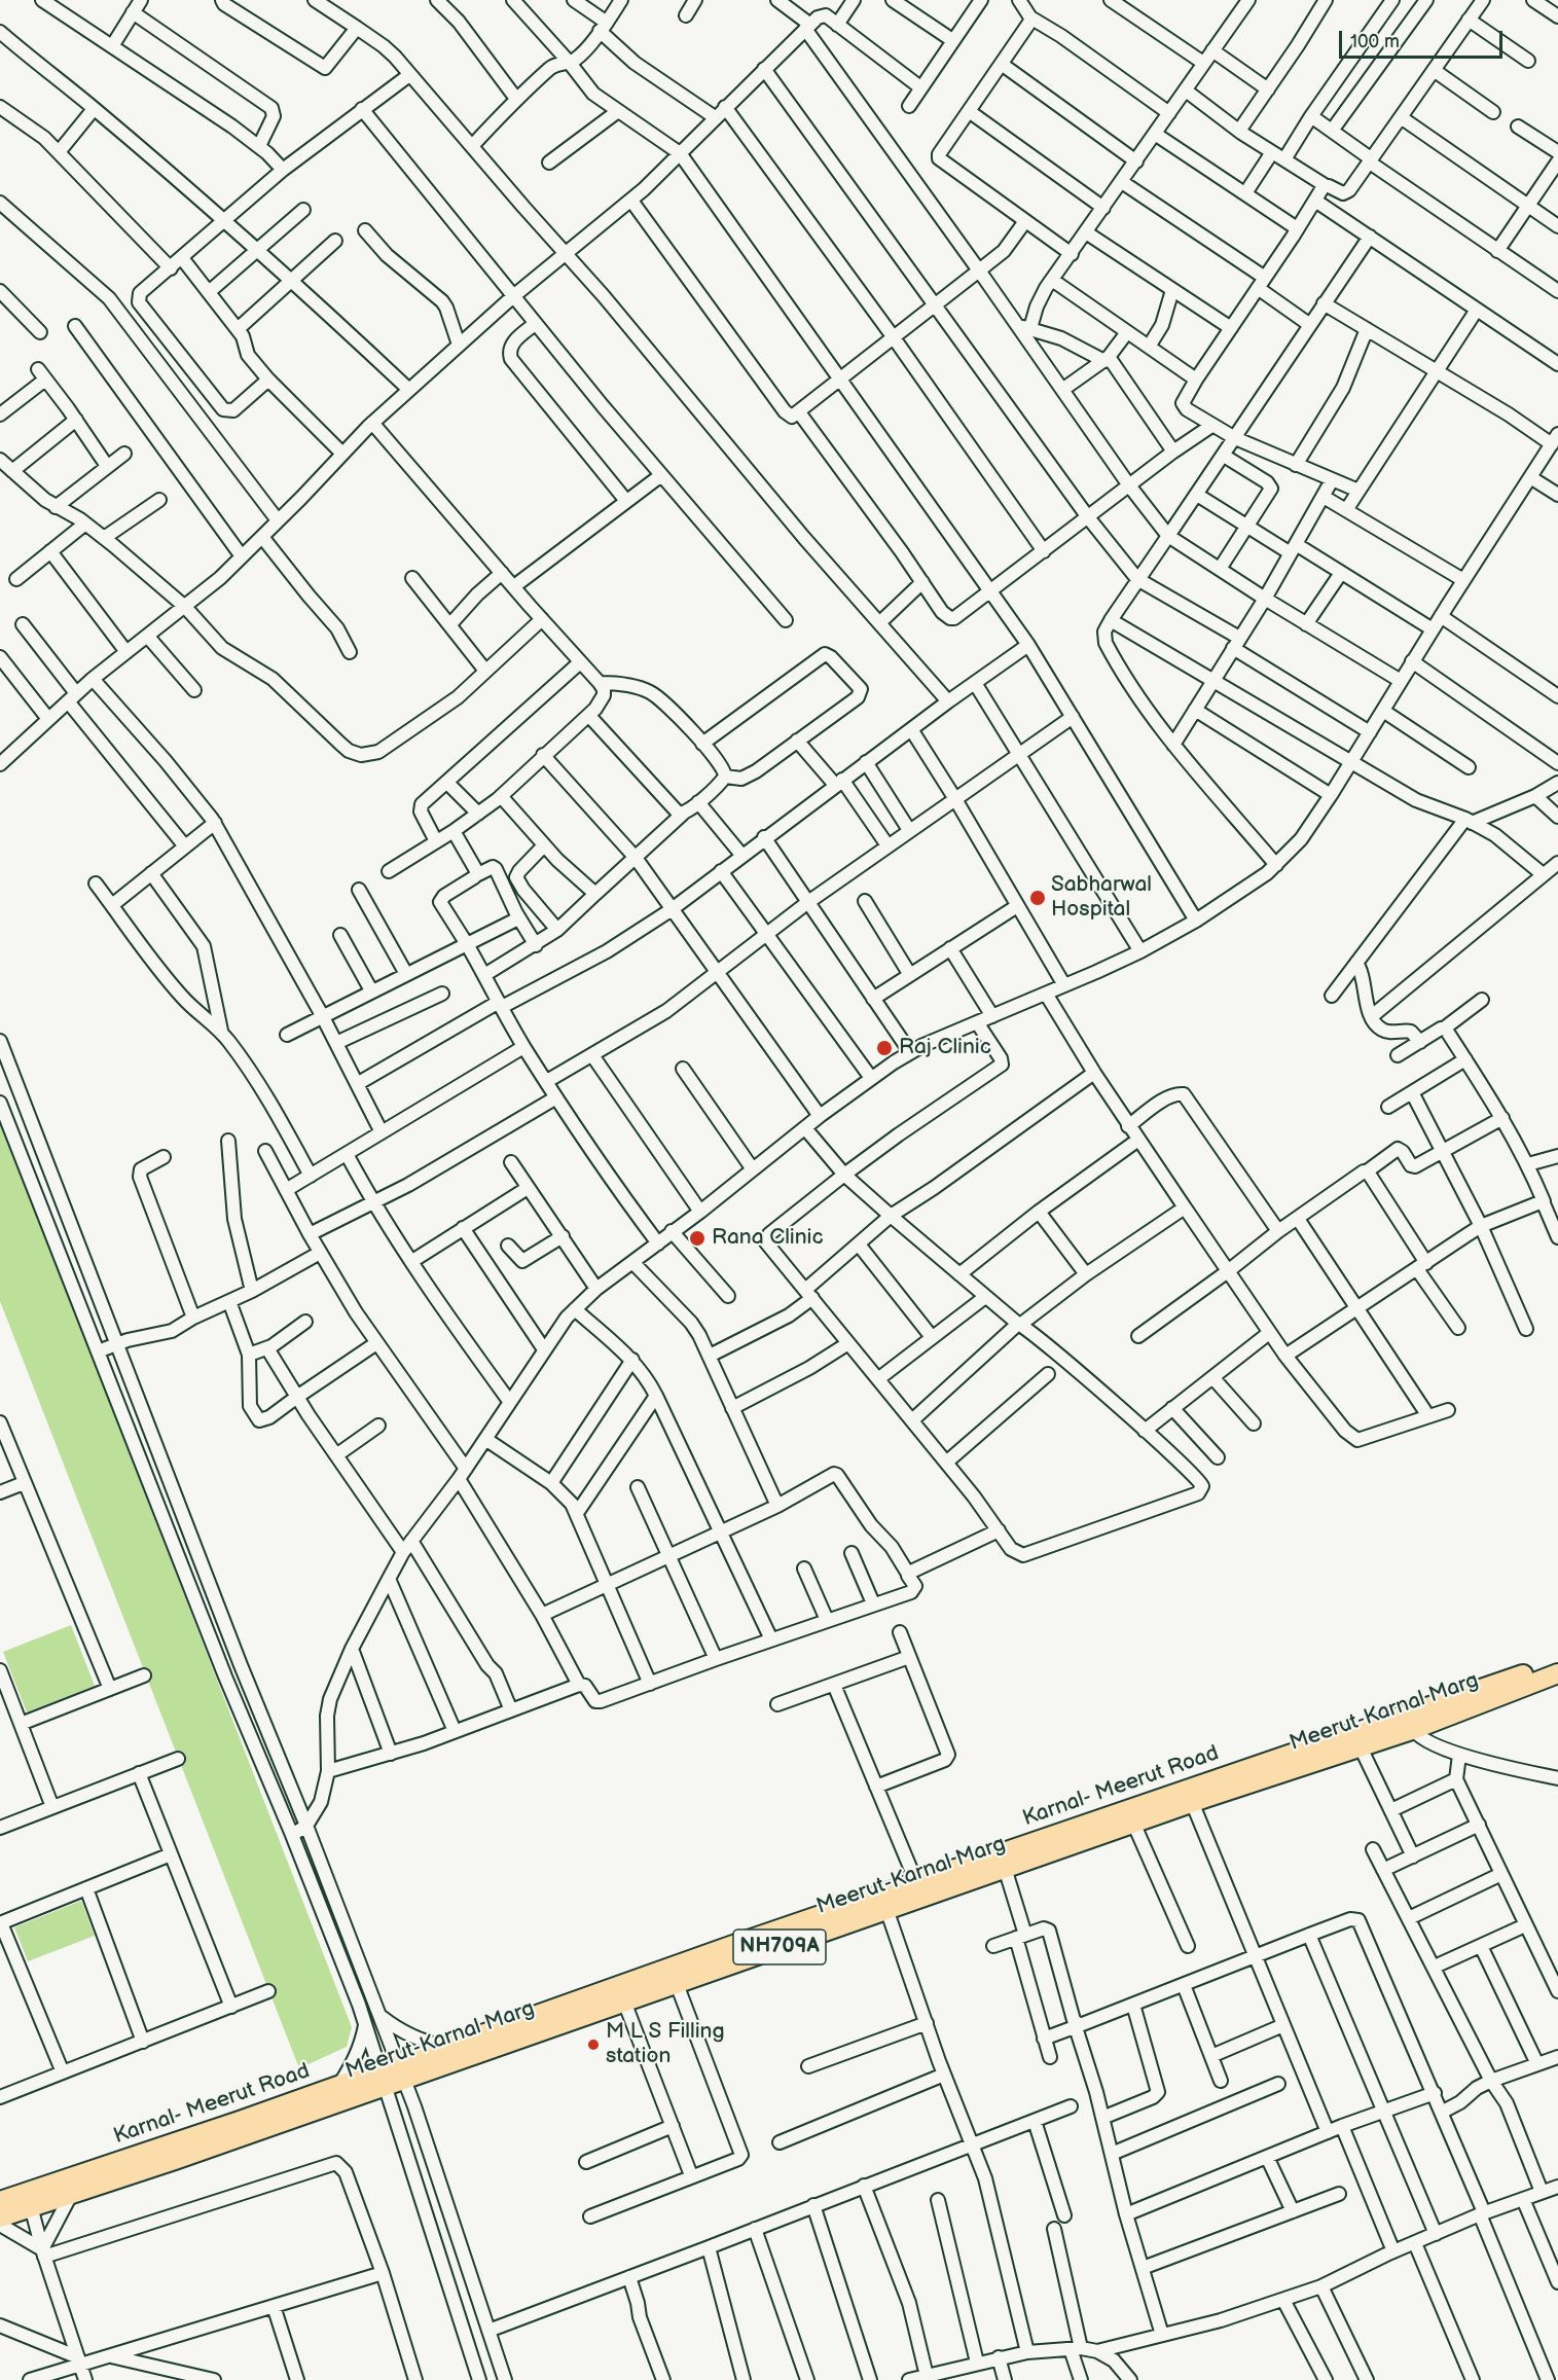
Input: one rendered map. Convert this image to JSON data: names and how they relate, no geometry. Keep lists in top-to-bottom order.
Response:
{
  "streets": {
    "highway": ["Meerut-Karnal Marg", "Karnal- Meerut Road", "NH709A"]
  },
  "crossings": [
    ["Meerut-Karnal Marg", "Karnal- Meerut Road"]
  ],
  "places": [
    "Sabharwal Hospital",
    "Raj Clinic",
    "Rana Clinic",
    "M L S Filling station"
  ],
  "scale_bar": "100 m"
}
